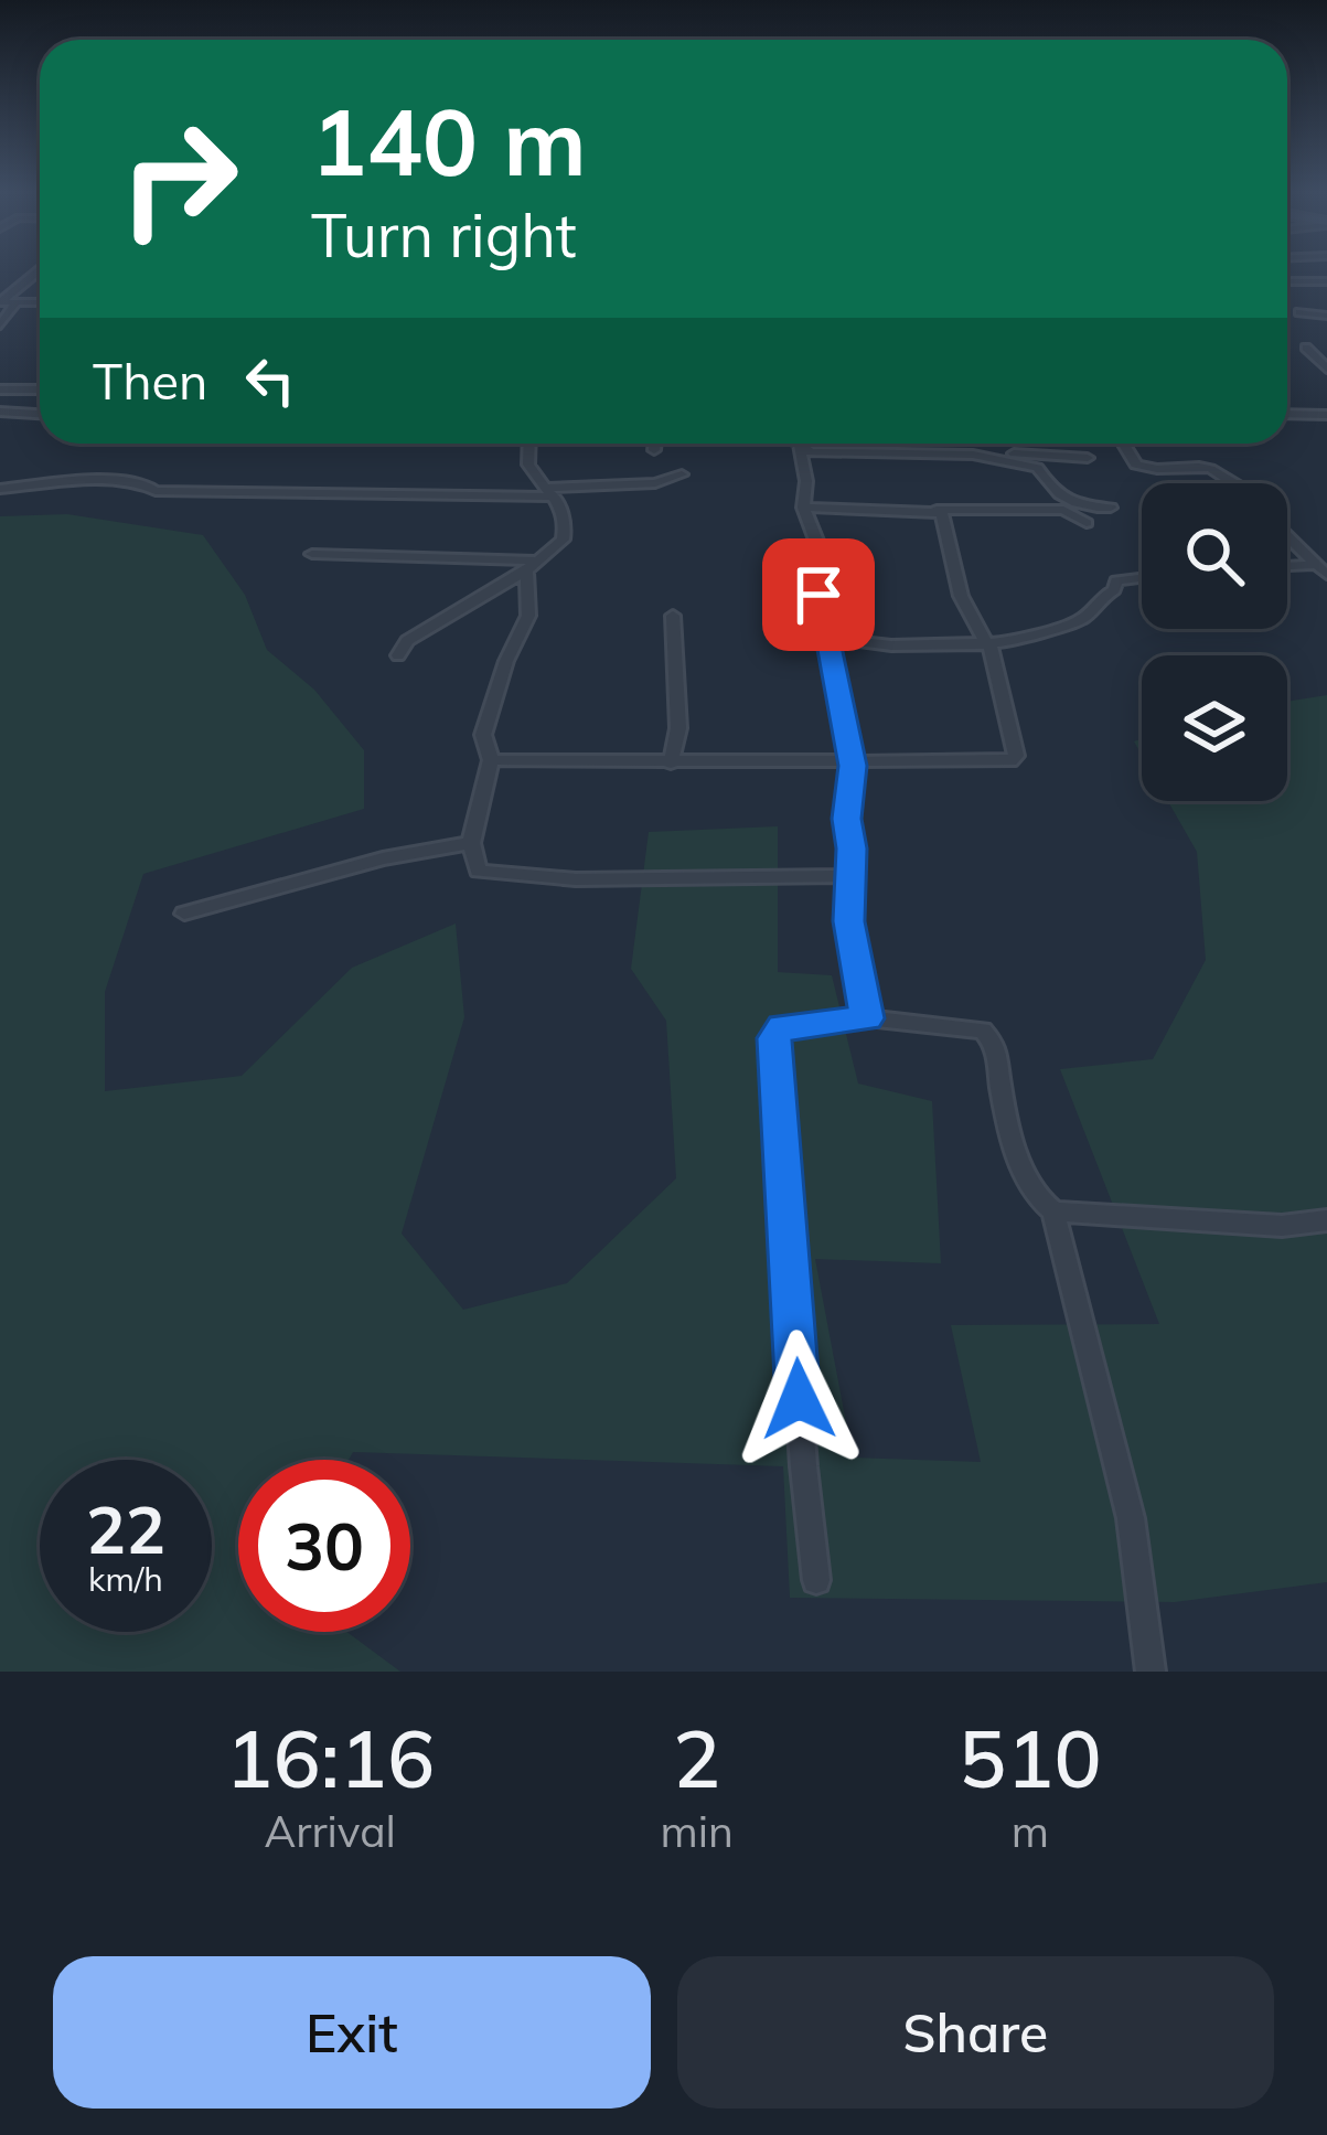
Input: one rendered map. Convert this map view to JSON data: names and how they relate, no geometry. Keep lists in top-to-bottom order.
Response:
{
  "page": {
    "turn": ["140 m", "Turn right"],
    "then": "Then",
    "speed": "22 km/h",
    "limit": "30",
    "eta": [
      "16:16",
      "Arrival",
      "2",
      "min",
      "510",
      "m"
    ],
    "buttons": ["Exit", "Share"]
  }
}
